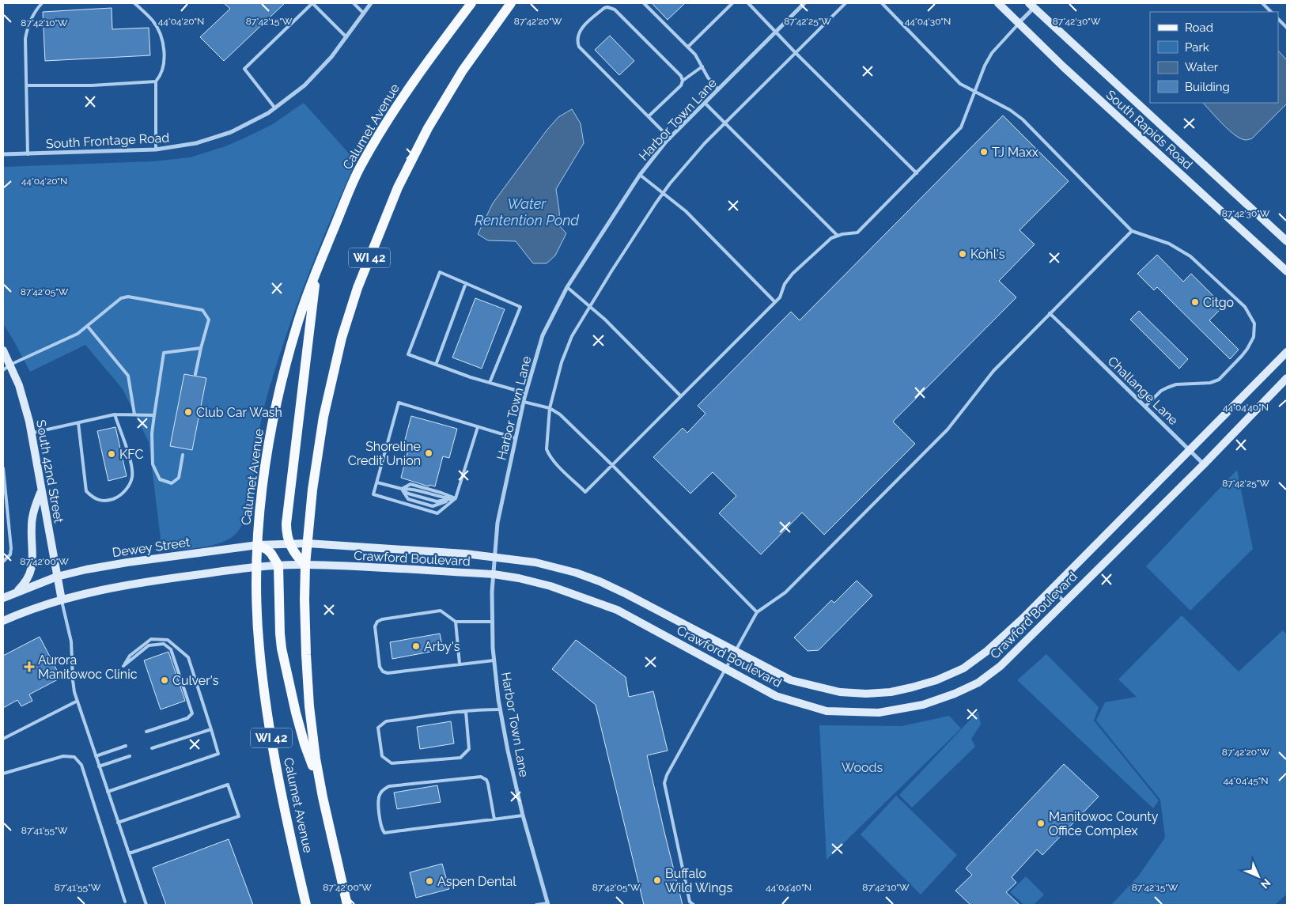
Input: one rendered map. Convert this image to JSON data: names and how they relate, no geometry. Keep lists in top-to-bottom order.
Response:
{
  "streets": {
    "main road": ["Calumet Avenue", "WI 42"],
    "street": [
      "Harbor Town Lane",
      "South Rapids Road",
      "South Frontage Road",
      "Challange Lane",
      "South 42nd Street",
      "Dewey Street",
      "Crawford Boulevard"
    ]
  },
  "crossings": [
    ["Harbor Town Lane", "Crawford Boulevard"],
    ["Calumet Avenue", "Dewey Street"],
    ["Calumet Avenue", "Crawford Boulevard"],
    ["Challange Lane", "Crawford Boulevard"],
    ["South 42nd Street", "Dewey Street"],
    ["Dewey Street", "Crawford Boulevard"]
  ],
  "water": ["Water Rentention Pond"],
  "parks": ["Woods"],
  "places": {
    "other": [
      "TJ Maxx",
      "Kohl's",
      "Citgo",
      "Club Car Wash",
      "Shoreline Credit Union",
      "KFC",
      "Arby's",
      "Culver's",
      "Manitowoc County Office Complex",
      "Buffalo Wild Wings",
      "Aspen Dental"
    ],
    "health": ["Aurora Manitowoc Clinic"]
  },
  "legend": [
    "Road",
    "Park",
    "Water",
    "Building"
  ],
  "north": "bottom right",
  "coordinates": [
    "44°04'20\"N",
    "87°42'15\"W",
    "87°42'20\"W",
    "87°42'25\"W",
    "44°04'30\"N",
    "87°42'30\"W",
    "87°42'10\"W",
    "87°42'05\"W",
    "44°04'40\"N",
    "87°42'00\"W",
    "44°04'45\"N",
    "87°41'55\"W"
  ]
}
